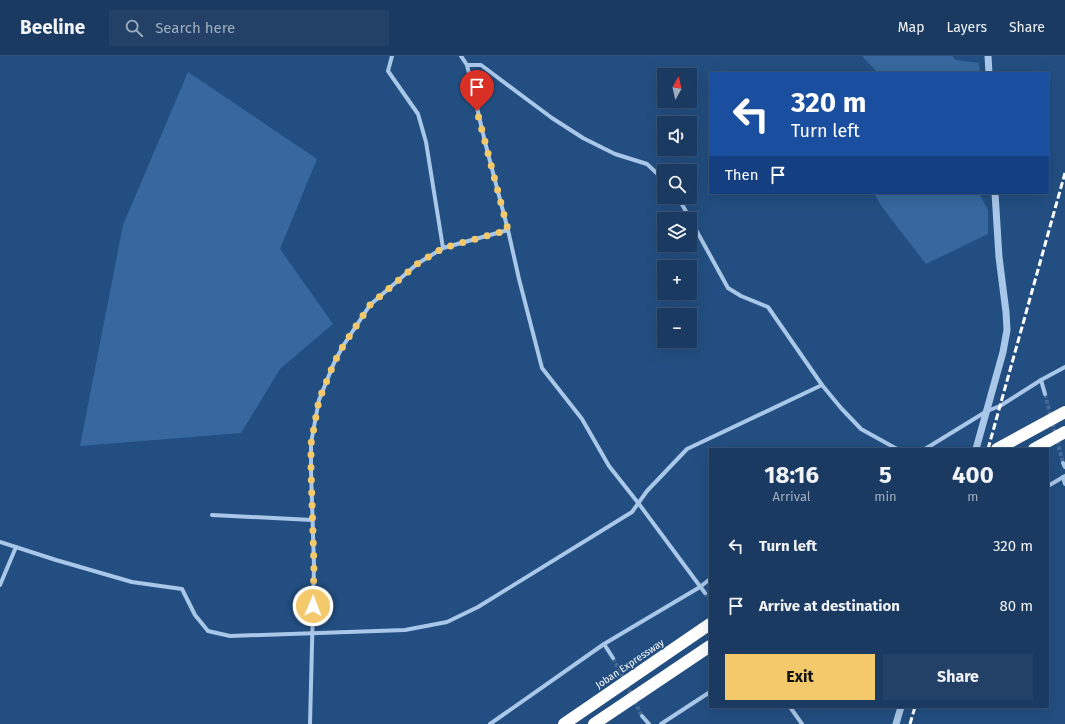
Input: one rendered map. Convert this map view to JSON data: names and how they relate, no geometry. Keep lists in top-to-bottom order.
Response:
{
  "streets": {
    "highway": ["Joban Expressway"]
  },
  "north": "top",
  "page": {
    "header": "Beeline",
    "search": "Search here",
    "nav": ["Map", "Layers", "Share"],
    "map_buttons": ["+", "−"],
    "turn": ["320 m", "Turn left"],
    "then": "Then",
    "eta": [
      "18:16",
      "Arrival",
      "5",
      "min",
      "400",
      "m"
    ],
    "list": [
      {
        "name": "Turn left",
        "value": "320 m"
      },
      {
        "name": "Arrive at destination",
        "value": "80 m"
      }
    ],
    "buttons": ["Exit", "Share"]
  }
}
